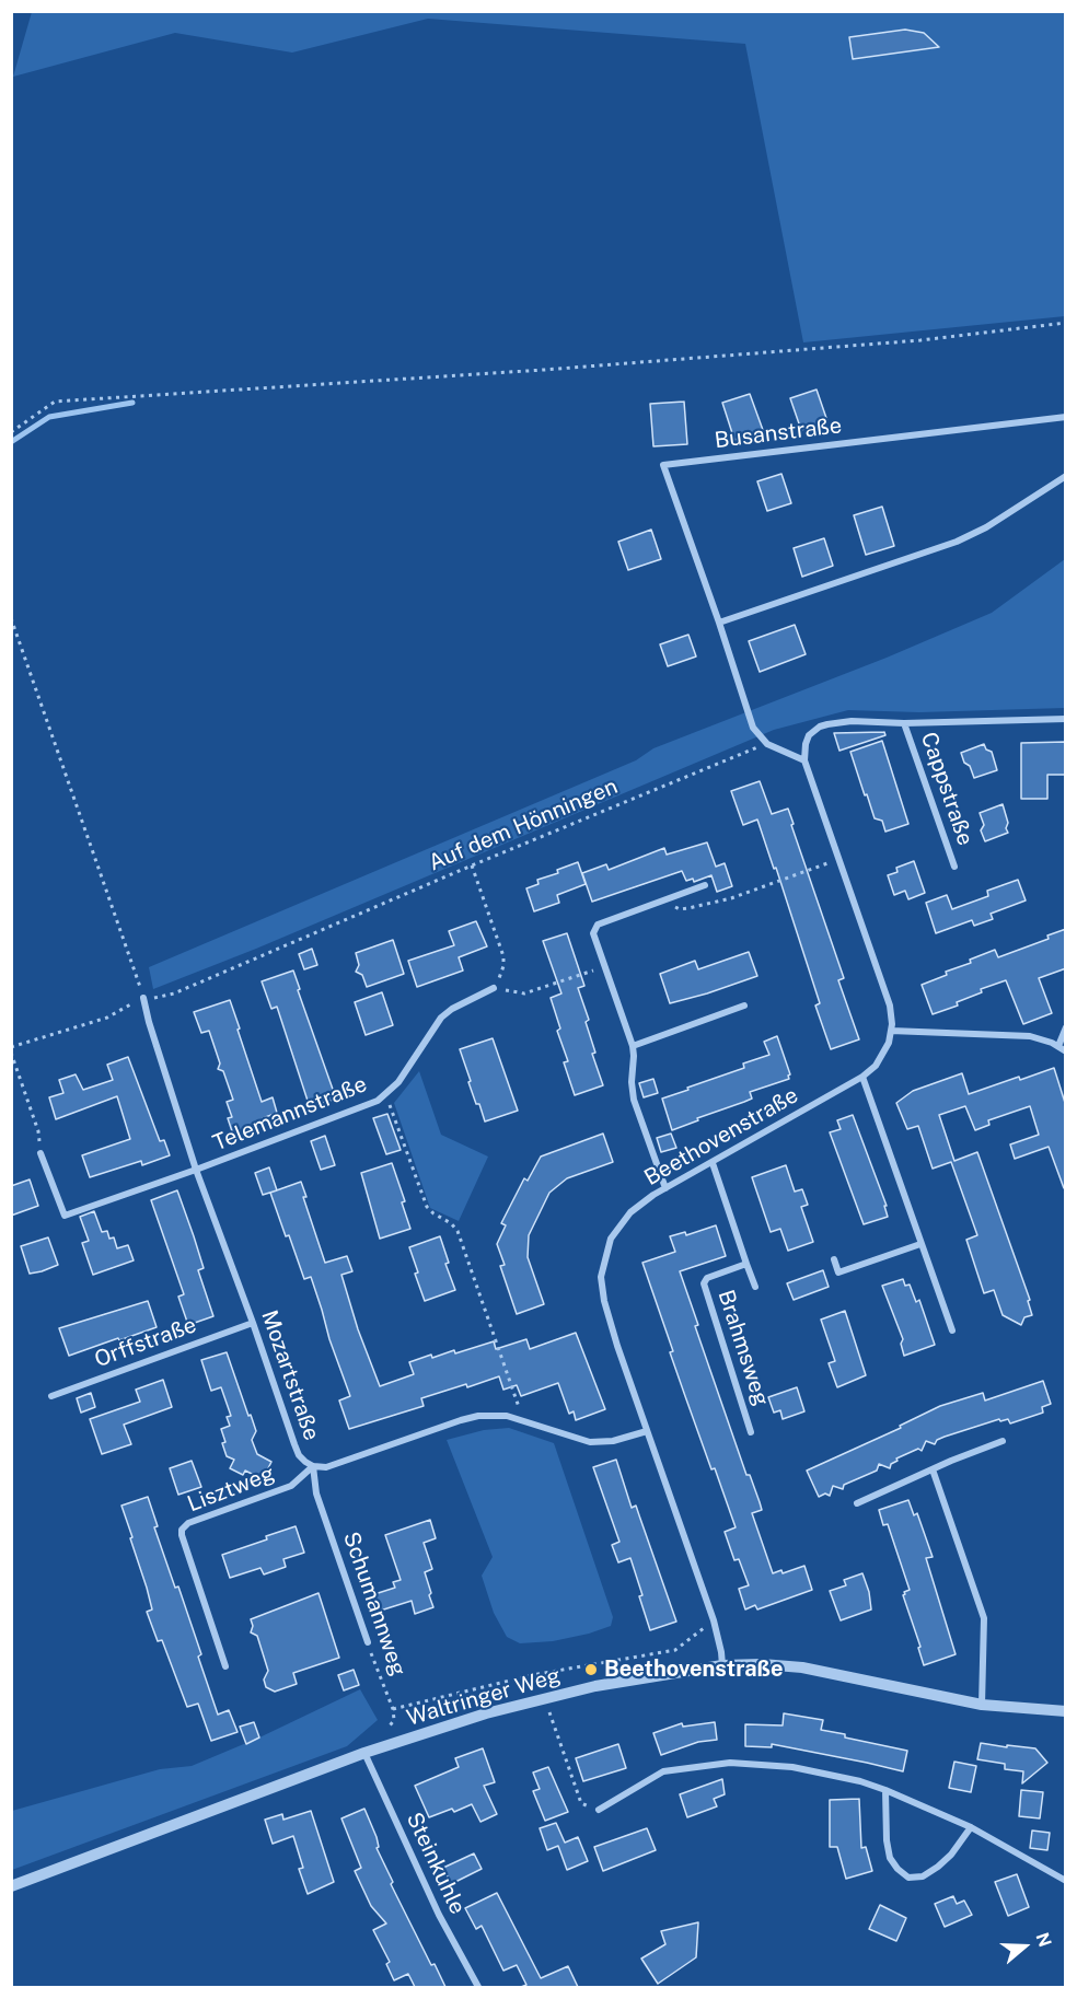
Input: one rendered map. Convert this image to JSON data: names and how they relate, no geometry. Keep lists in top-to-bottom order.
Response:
{
  "streets": {
    "street": [
      "Busanstraße",
      "Cappstraße",
      "Telemannstraße",
      "Beethovenstraße",
      "Orffstraße",
      "Brahmsweg",
      "Mozartstraße",
      "Lisztweg",
      "Schumannweg",
      "Waltringer Weg",
      "Steinkuhle"
    ],
    "path": ["Auf dem Hönningen"]
  },
  "crossings": [
    ["Busanstraße", "Auf dem Hönningen"],
    ["Auf dem Hönningen", "Mozartstraße"],
    ["Telemannstraße", "Mozartstraße"],
    ["Beethovenstraße", "Brahmsweg"],
    ["Beethovenstraße", "Mozartstraße"],
    ["Beethovenstraße", "Waltringer Weg"],
    ["Orffstraße", "Mozartstraße"],
    ["Mozartstraße", "Lisztweg"],
    ["Mozartstraße", "Schumannweg"],
    ["Lisztweg", "Schumannweg"],
    ["Schumannweg", "Waltringer Weg"],
    ["Waltringer Weg", "Steinkuhle"]
  ],
  "places": ["Beethovenstraße"],
  "north": "right"
}
